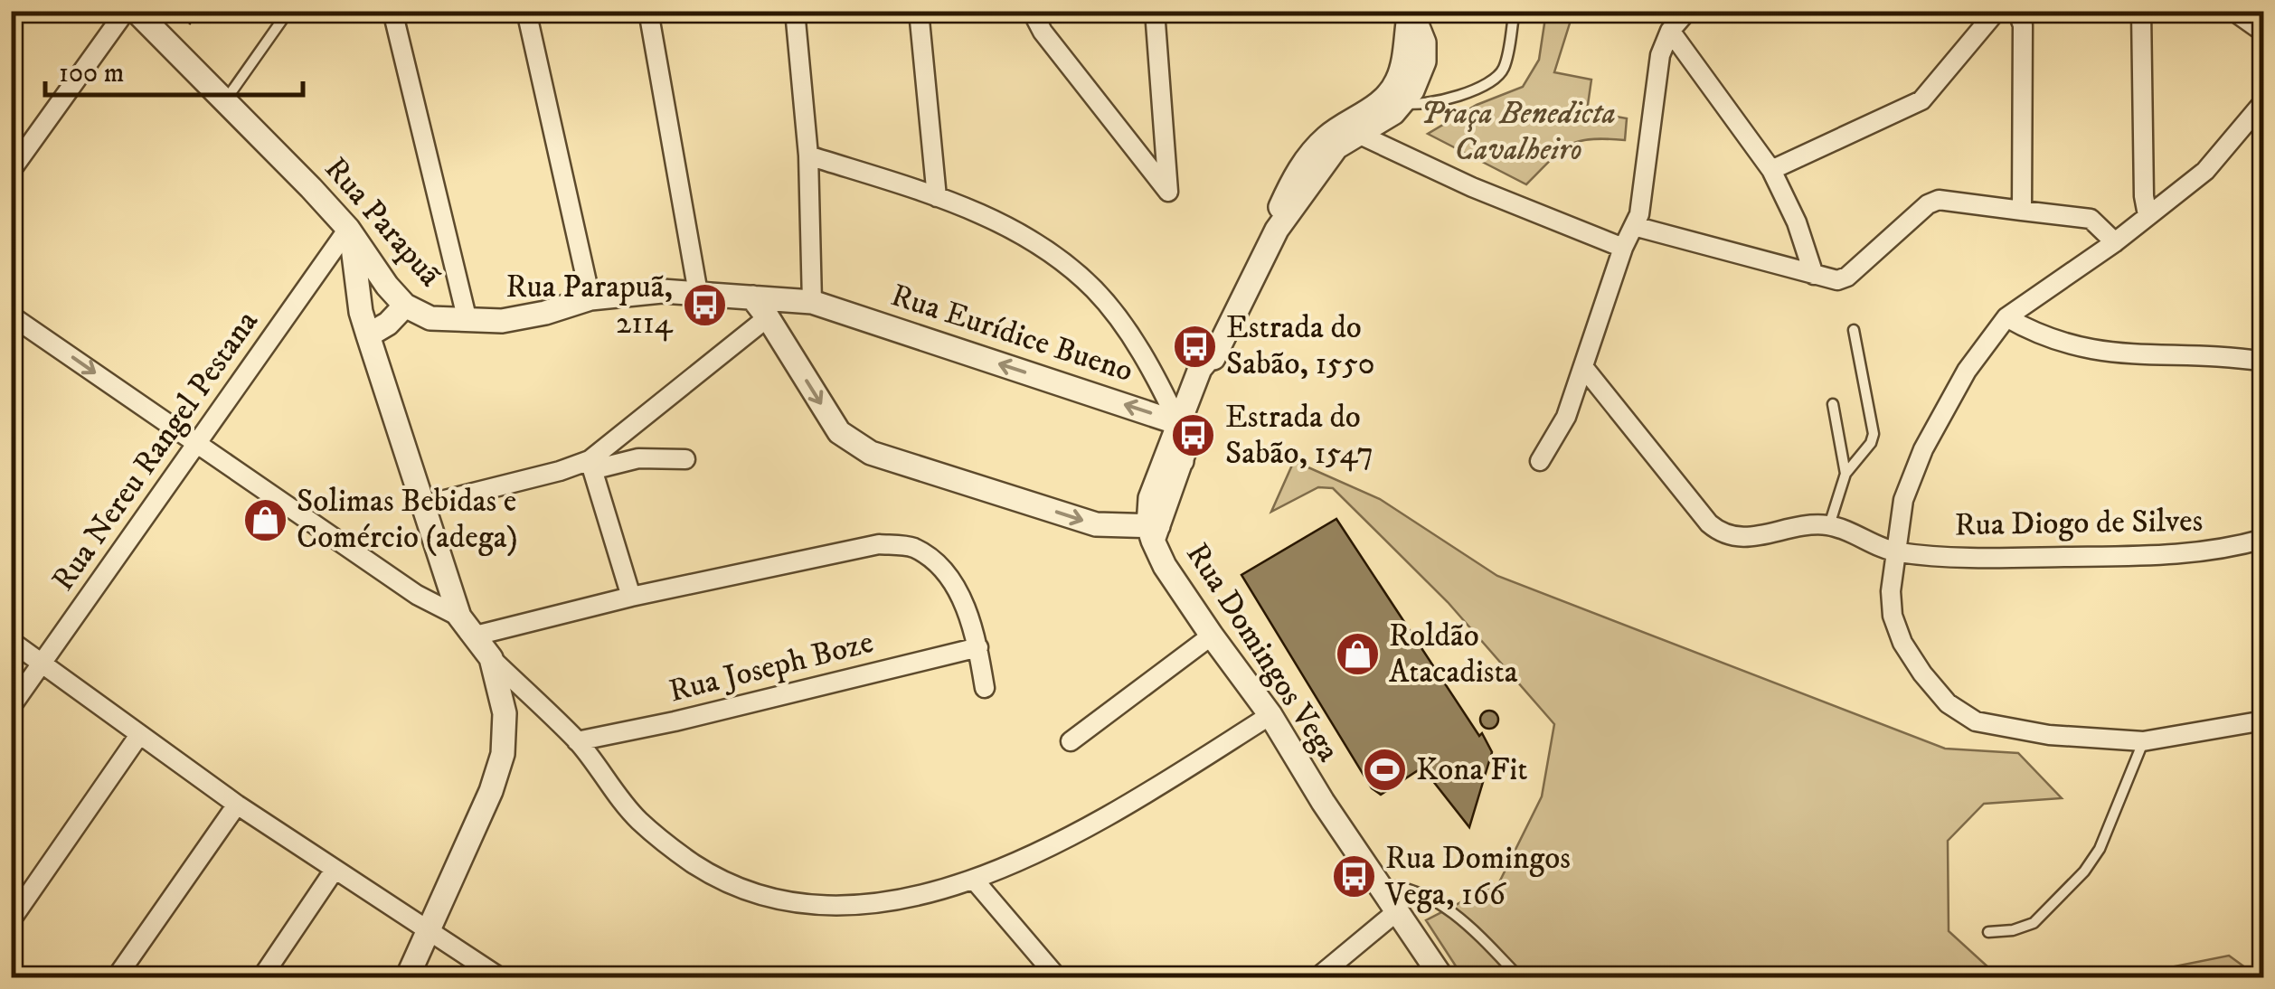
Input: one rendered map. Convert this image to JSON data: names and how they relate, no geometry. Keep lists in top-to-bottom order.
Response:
{
  "streets": {
    "street": [
      "Rua Parapuã",
      "Rua Eurídice Bueno",
      "Rua Nereu Rangel Pestana",
      "Rua Diogo de Silves",
      "Rua Domingos Vega",
      "Rua Joseph Boze"
    ]
  },
  "crossings": [
    ["Rua Parapuã", "Rua Eurídice Bueno"],
    ["Rua Parapuã", "Rua Nereu Rangel Pestana"]
  ],
  "parks": ["Praça Benedicta Cavalheiro"],
  "places": {
    "bus stop": [
      "Rua Parapuã, 2114",
      "Estrada do Sabão, 1550",
      "Estrada do Sabão, 1547",
      "Rua Domingos Vega, 166"
    ],
    "shop": ["Solimas Bebidas e Comércio (adega)", "Roldão Atacadista"],
    "sports": ["Kona Fit"]
  },
  "scale_bar": "100 m"
}
